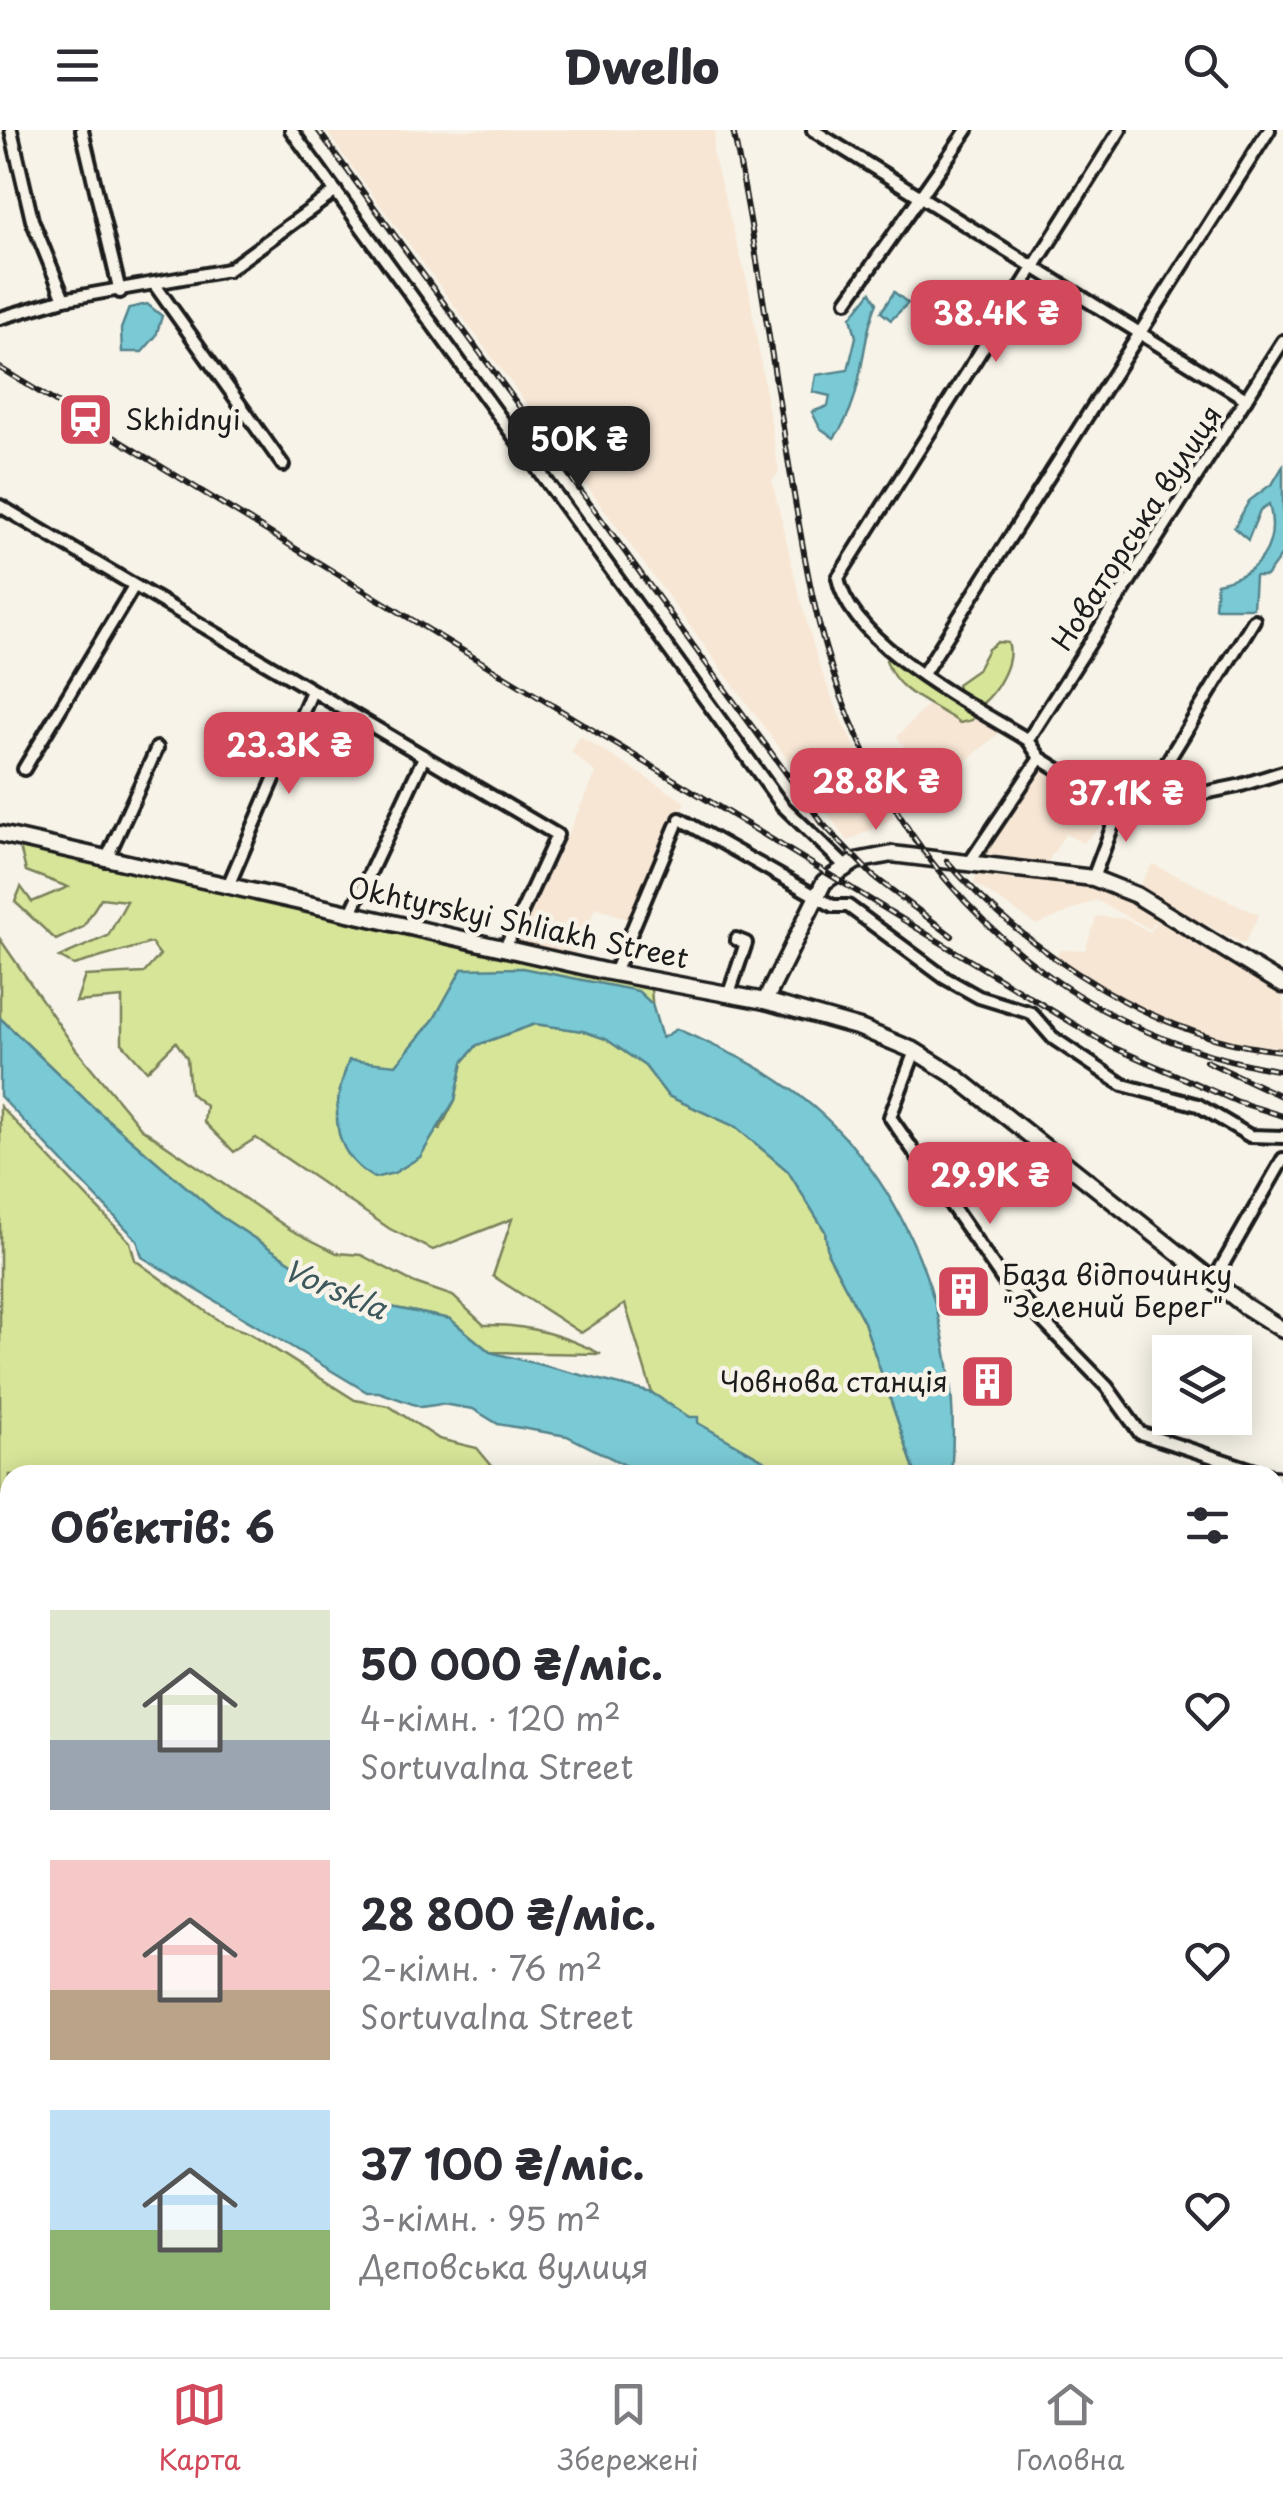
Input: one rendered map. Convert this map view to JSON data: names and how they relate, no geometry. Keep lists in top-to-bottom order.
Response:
{
  "streets": {
    "main road": ["Okhtyrskyi Shliakh Street"],
    "street": ["Новаторська вулиця"]
  },
  "water": ["Vorskla"],
  "places": {
    "station": ["Skhidnyi"],
    "building": ["База відпочинку \"Зелений Берег\"", "Човнова станція"]
  },
  "page": {
    "header": "Dwello",
    "price": [
      "38.4K ₴",
      "50K ₴",
      "23.3K ₴",
      "28.8K ₴",
      "37.1K ₴",
      "29.9K ₴"
    ],
    "heading": "Об’єктів: 6",
    "list": [
      {
        "name": "50 000 ₴/міс.",
        "note": "4-кімн. · 120 m² · Sortuvalna Street"
      },
      {
        "name": "28 800 ₴/міс.",
        "note": "2-кімн. · 76 m² · Sortuvalna Street"
      },
      {
        "name": "37 100 ₴/міс.",
        "note": "3-кімн. · 95 m² · Деповська вулиця"
      }
    ],
    "tabs": ["Карта", "Збережені", "Головна"]
  }
}
